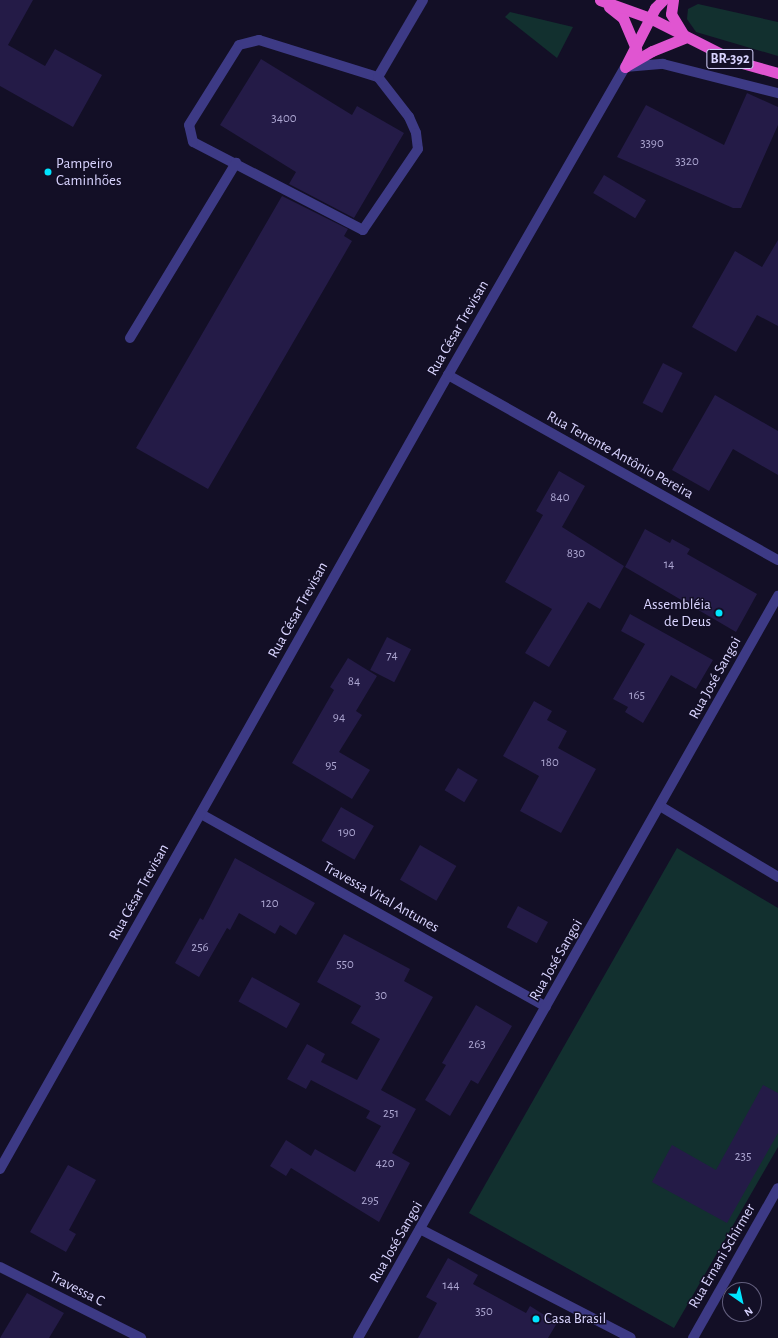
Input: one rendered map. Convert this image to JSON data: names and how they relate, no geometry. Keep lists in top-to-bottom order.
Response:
{
  "streets": {
    "highway": ["BR-392"],
    "street": [
      "Rua César Trevisan",
      "Rua Tenente Antônio Pereira",
      "Rua José Sangoi",
      "Travessa Vital Antunes",
      "Rua Ernani Schirmer",
      "Travessa C"
    ]
  },
  "crossings": [
    ["Rua César Trevisan", "Rua Tenente Antônio Pereira"],
    ["Rua César Trevisan", "Travessa Vital Antunes"],
    ["Rua José Sangoi", "Travessa Vital Antunes"]
  ],
  "places": ["Pampeiro Caminhões", "Assembléia de Deus", "Casa Brasil"],
  "house_numbers": [
    "3400",
    "3390",
    "3320",
    "840",
    "830",
    "14",
    "74",
    "84",
    "165",
    "94",
    "180",
    "95",
    "190",
    "120",
    "256",
    "550",
    "30",
    "263",
    "251",
    "235",
    "420",
    "295",
    "144",
    "350"
  ],
  "north": "bottom right"
}
